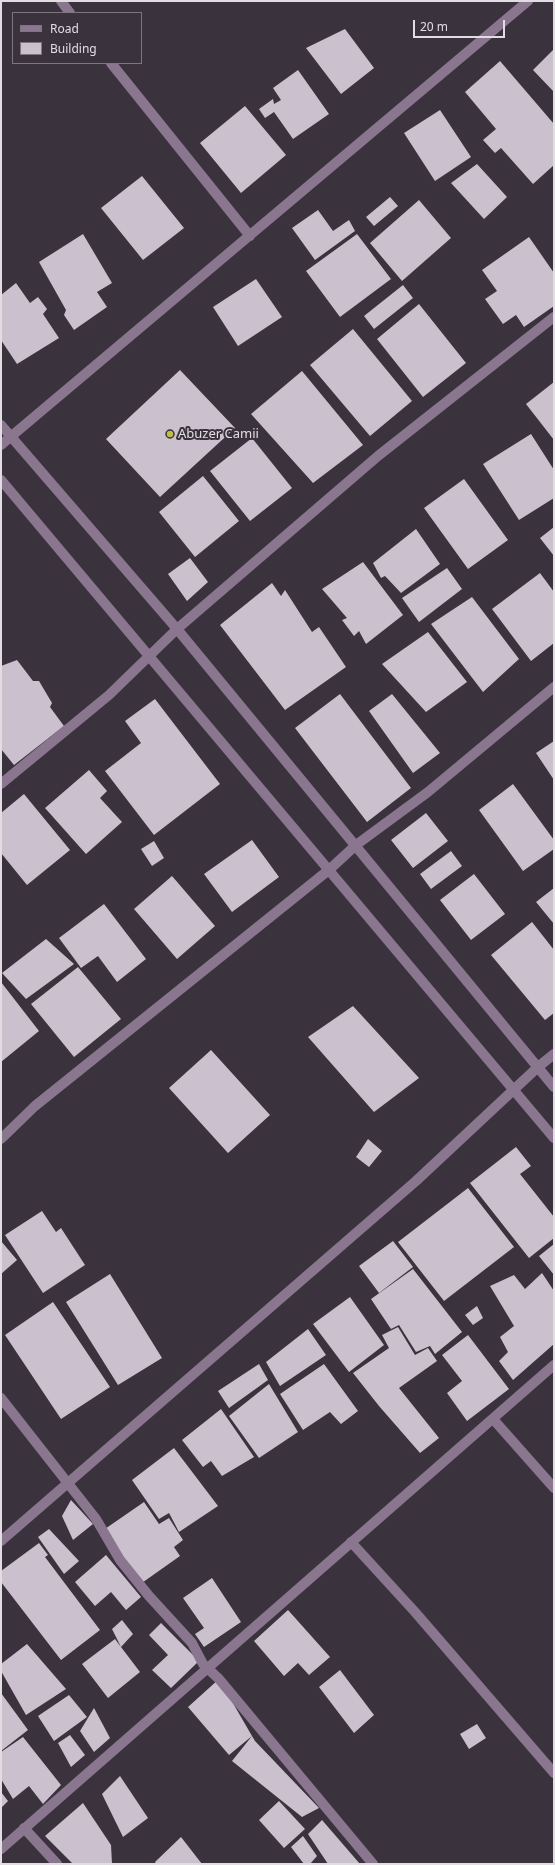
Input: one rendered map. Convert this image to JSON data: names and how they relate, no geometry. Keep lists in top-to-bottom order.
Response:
{
  "places": ["Abuzer Camii"],
  "legend": ["Road", "Building"],
  "scale_bar": "20 m"
}
